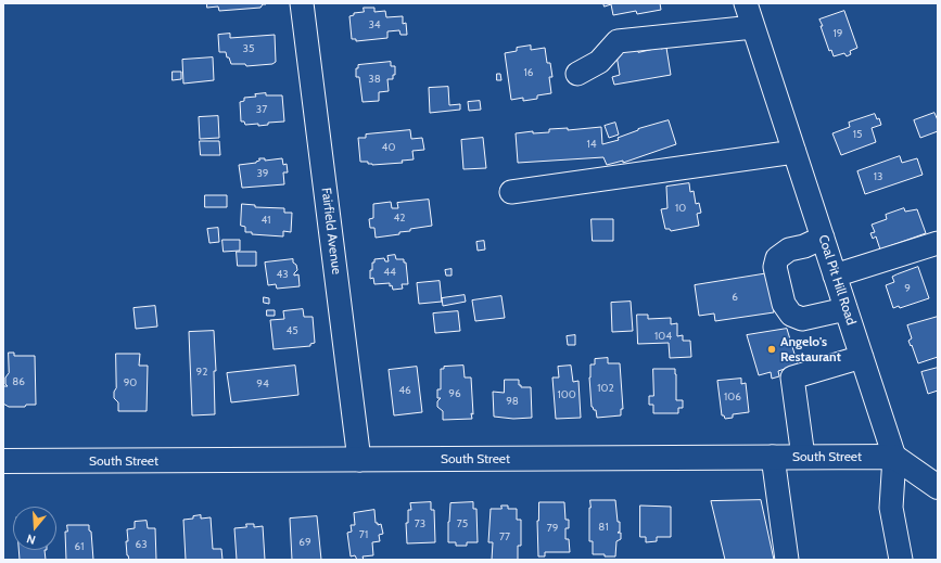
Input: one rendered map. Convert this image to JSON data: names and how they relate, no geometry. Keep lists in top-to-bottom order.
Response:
{
  "streets": {
    "main road": ["South Street"],
    "street": ["Fairfield Avenue", "Coal Pit Hill Road"]
  },
  "crossings": [
    ["Fairfield Avenue", "South Street"],
    ["Coal Pit Hill Road", "South Street"]
  ],
  "places": ["Angelo's Restaurant"],
  "house_numbers": [
    "34",
    "19",
    "35",
    "16",
    "38",
    "37",
    "15",
    "14",
    "40",
    "39",
    "13",
    "10",
    "42",
    "41",
    "44",
    "43",
    "9",
    "6",
    "45",
    "104",
    "92",
    "86",
    "90",
    "94",
    "102",
    "46",
    "96",
    "100",
    "106",
    "98",
    "73",
    "75",
    "81",
    "79",
    "71",
    "77",
    "69",
    "63",
    "61"
  ],
  "north": "bottom"
}
